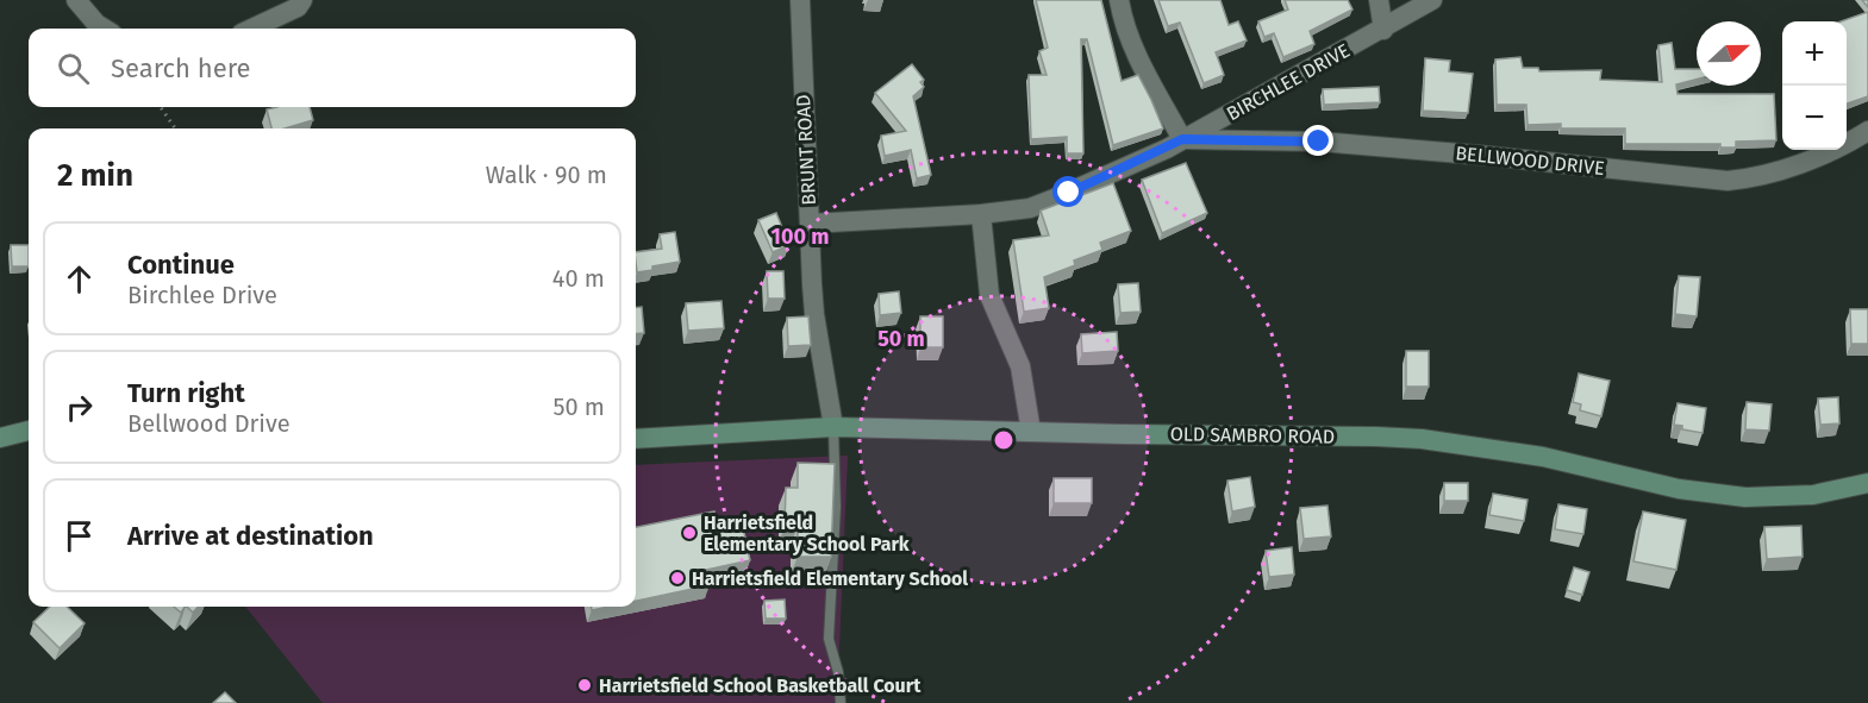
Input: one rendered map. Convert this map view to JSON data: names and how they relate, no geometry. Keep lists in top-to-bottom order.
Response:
{
  "streets": {
    "main road": ["OLD SAMBRO ROAD"],
    "street": ["BIRCHLEE DRIVE", "BRUNT ROAD", "BELLWOOD DRIVE"]
  },
  "crossings": [
    ["BIRCHLEE DRIVE", "BRUNT ROAD"],
    ["BIRCHLEE DRIVE", "BELLWOOD DRIVE"],
    ["BRUNT ROAD", "OLD SAMBRO ROAD"]
  ],
  "places": ["Harrietsfield Elementary School Park", "Harrietsfield Elementary School", "Harrietsfield School Basketball Court"],
  "north": "right",
  "page": {
    "map_buttons": ["+", "−"],
    "search": "Search here",
    "heading": ["2 min", "Walk · 90 m"],
    "list": [
      ["Continue", "Birchlee Drive", "40 m"],
      ["Turn right", "Bellwood Drive", "50 m"],
      "Arrive at destination"
    ]
  },
  "rings": ["100 m", "50 m"]
}
